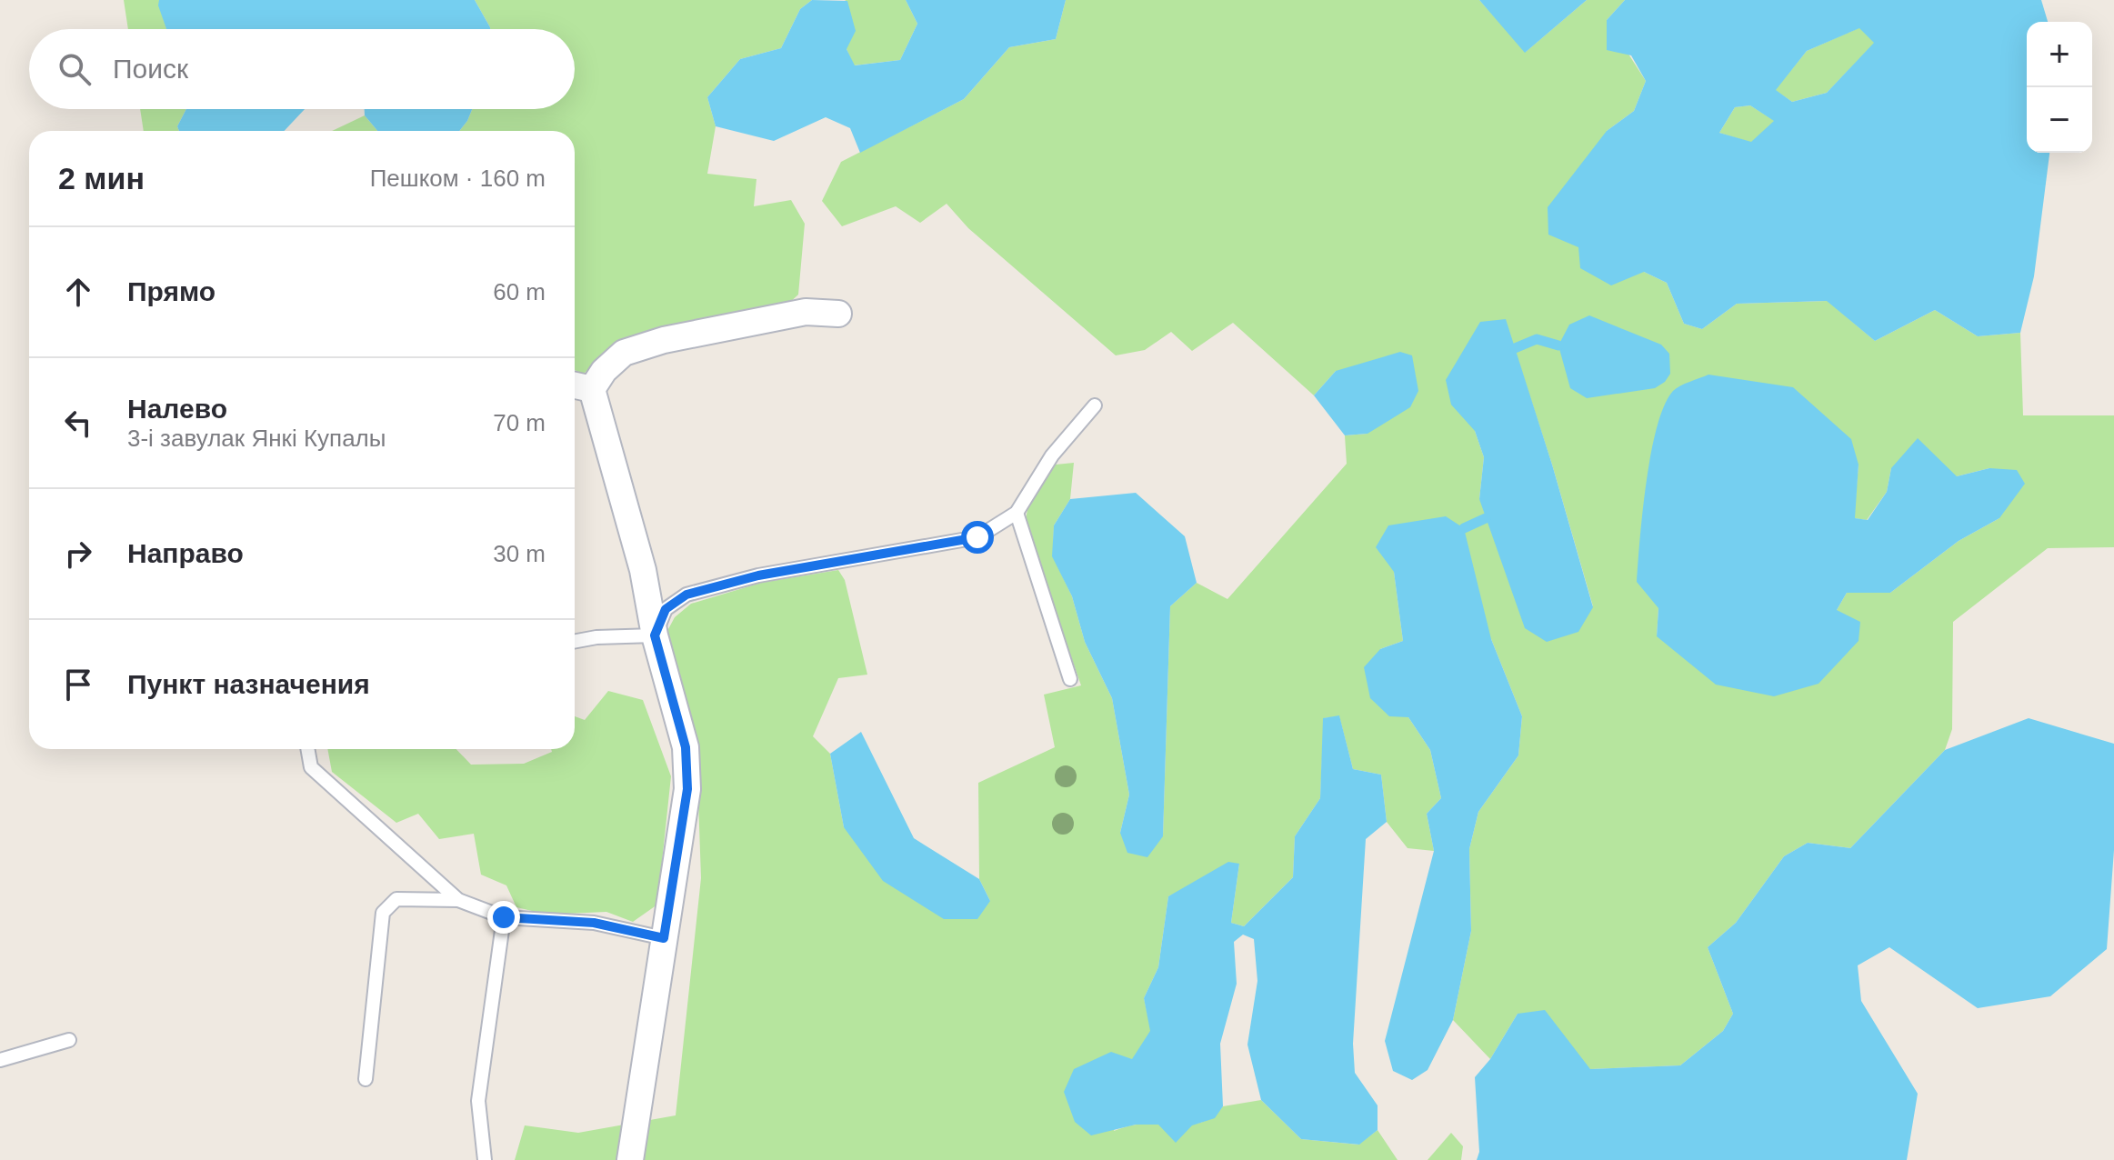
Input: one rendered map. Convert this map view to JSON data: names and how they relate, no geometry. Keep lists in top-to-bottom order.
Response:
{
  "page": {
    "map_buttons": ["+", "−"],
    "search": "Поиск",
    "heading": ["2 мин", "Пешком · 160 m"],
    "list": [
      ["Прямо", "60 m"],
      ["Налево", "3-і завулак Янкі Купалы", "70 m"],
      ["Направо", "30 m"],
      "Пункт назначения"
    ]
  }
}
